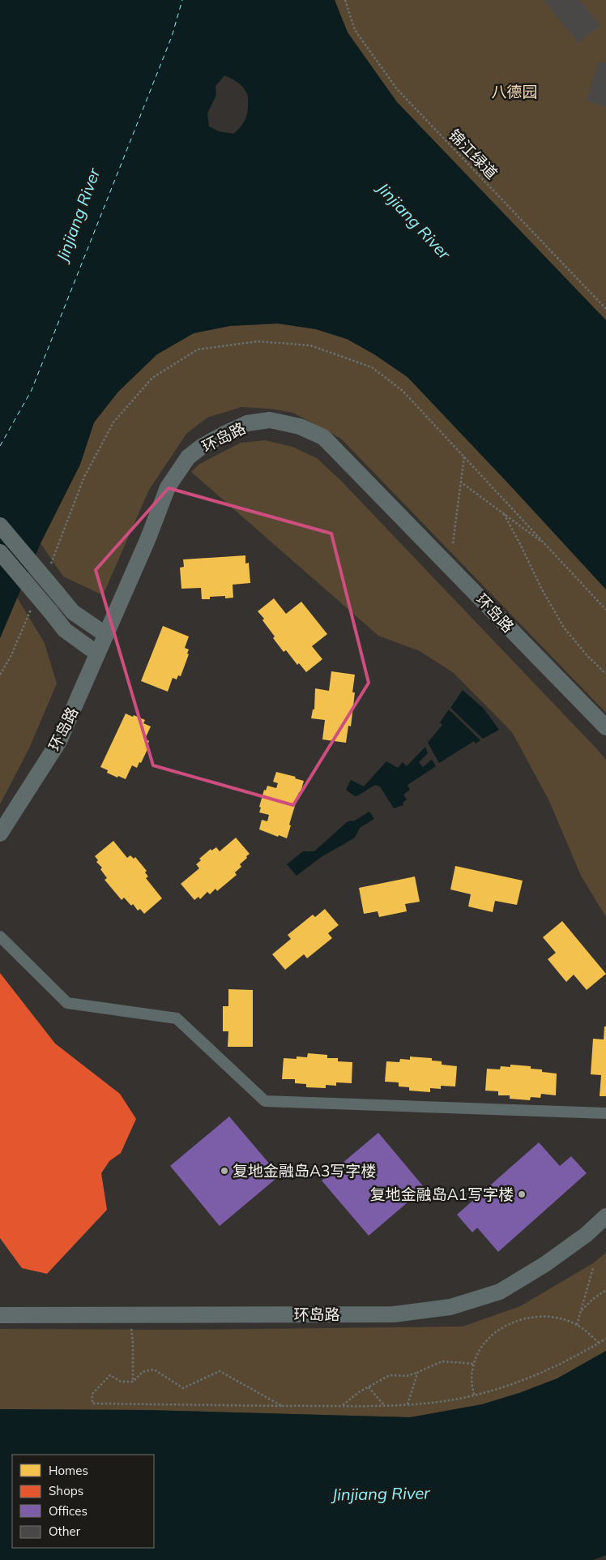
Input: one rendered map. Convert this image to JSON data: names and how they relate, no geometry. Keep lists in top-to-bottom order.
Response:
{
  "streets": {
    "street": ["环岛路"],
    "path": ["锦江绿道"]
  },
  "water": ["Jinjiang River"],
  "parks": ["八德园"],
  "places": ["复地金融岛A3写字楼", "复地金融岛A1写字楼"],
  "legend": [
    "Homes",
    "Shops",
    "Offices",
    "Other"
  ]
}
